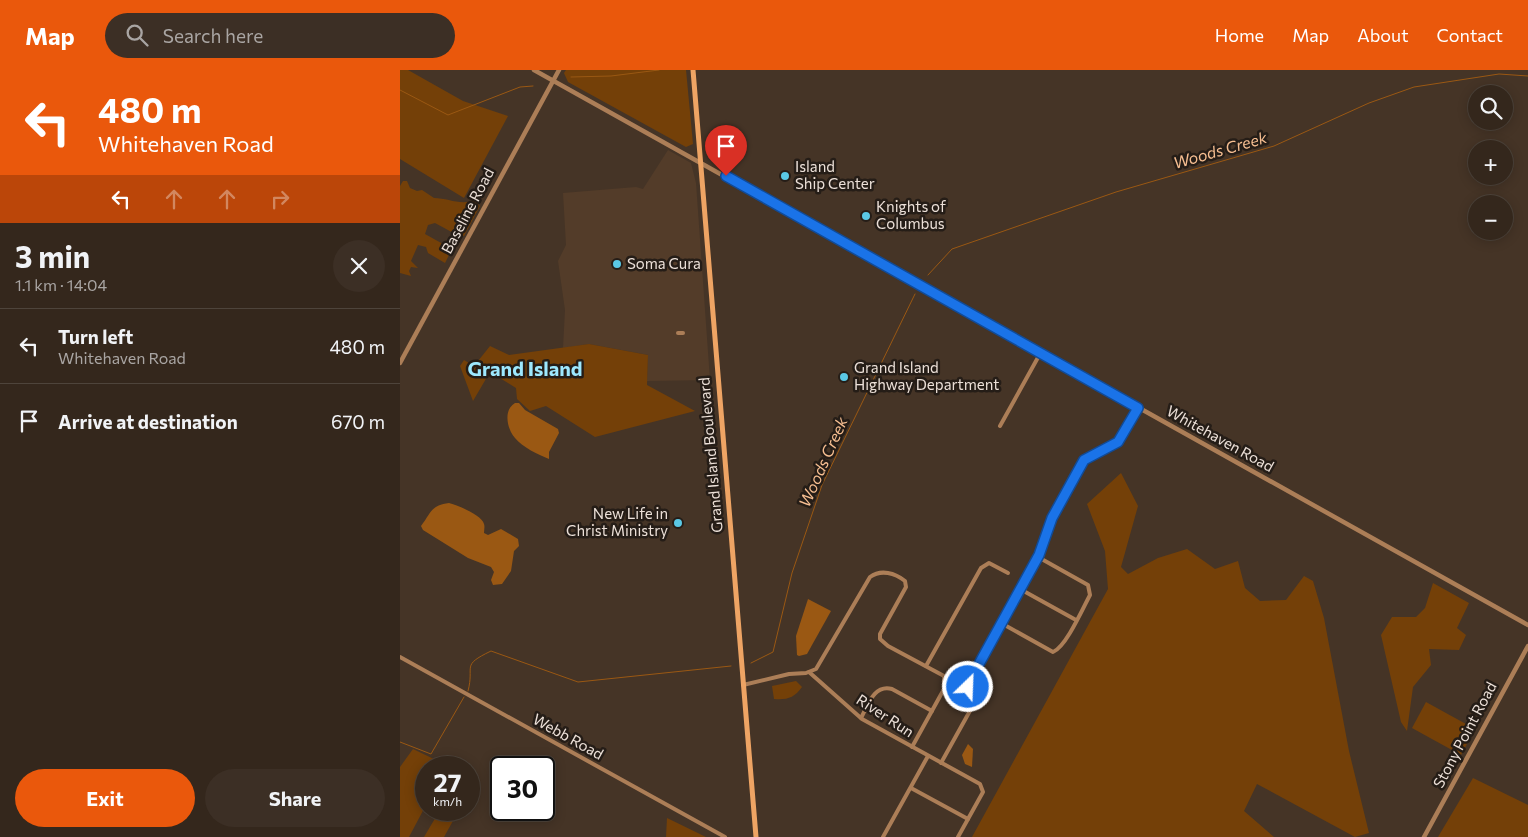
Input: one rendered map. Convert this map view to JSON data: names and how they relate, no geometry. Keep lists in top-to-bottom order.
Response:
{
  "streets": {
    "main road": ["Grand Island Boulevard"],
    "street": [
      "Baseline Road",
      "Whitehaven Road",
      "River Run",
      "Stony Point Road",
      "Webb Road"
    ]
  },
  "crossings": [
    ["Baseline Road", "Whitehaven Road"],
    ["Whitehaven Road", "Grand Island Boulevard"]
  ],
  "districts": ["Grand Island"],
  "water": ["Woods Creek"],
  "places": [
    "Island Ship Center",
    "Knights of Columbus",
    "Soma Cura",
    "Grand Island Highway Department",
    "New Life in Christ Ministry"
  ],
  "page": {
    "header": "Map",
    "search": "Search here",
    "nav": [
      "Home",
      "Map",
      "About",
      "Contact"
    ],
    "turn": ["480 m", "Whitehaven Road"],
    "map_buttons": ["+", "−"],
    "heading": ["3 min", "1.1 km · 14:04"],
    "list": [
      {
        "name": "Turn left",
        "note": "Whitehaven Road",
        "value": "480 m"
      },
      {
        "name": "Arrive at destination",
        "value": "670 m"
      }
    ],
    "speed": "27 km/h",
    "limit": "30",
    "buttons": ["Exit", "Share"]
  }
}
